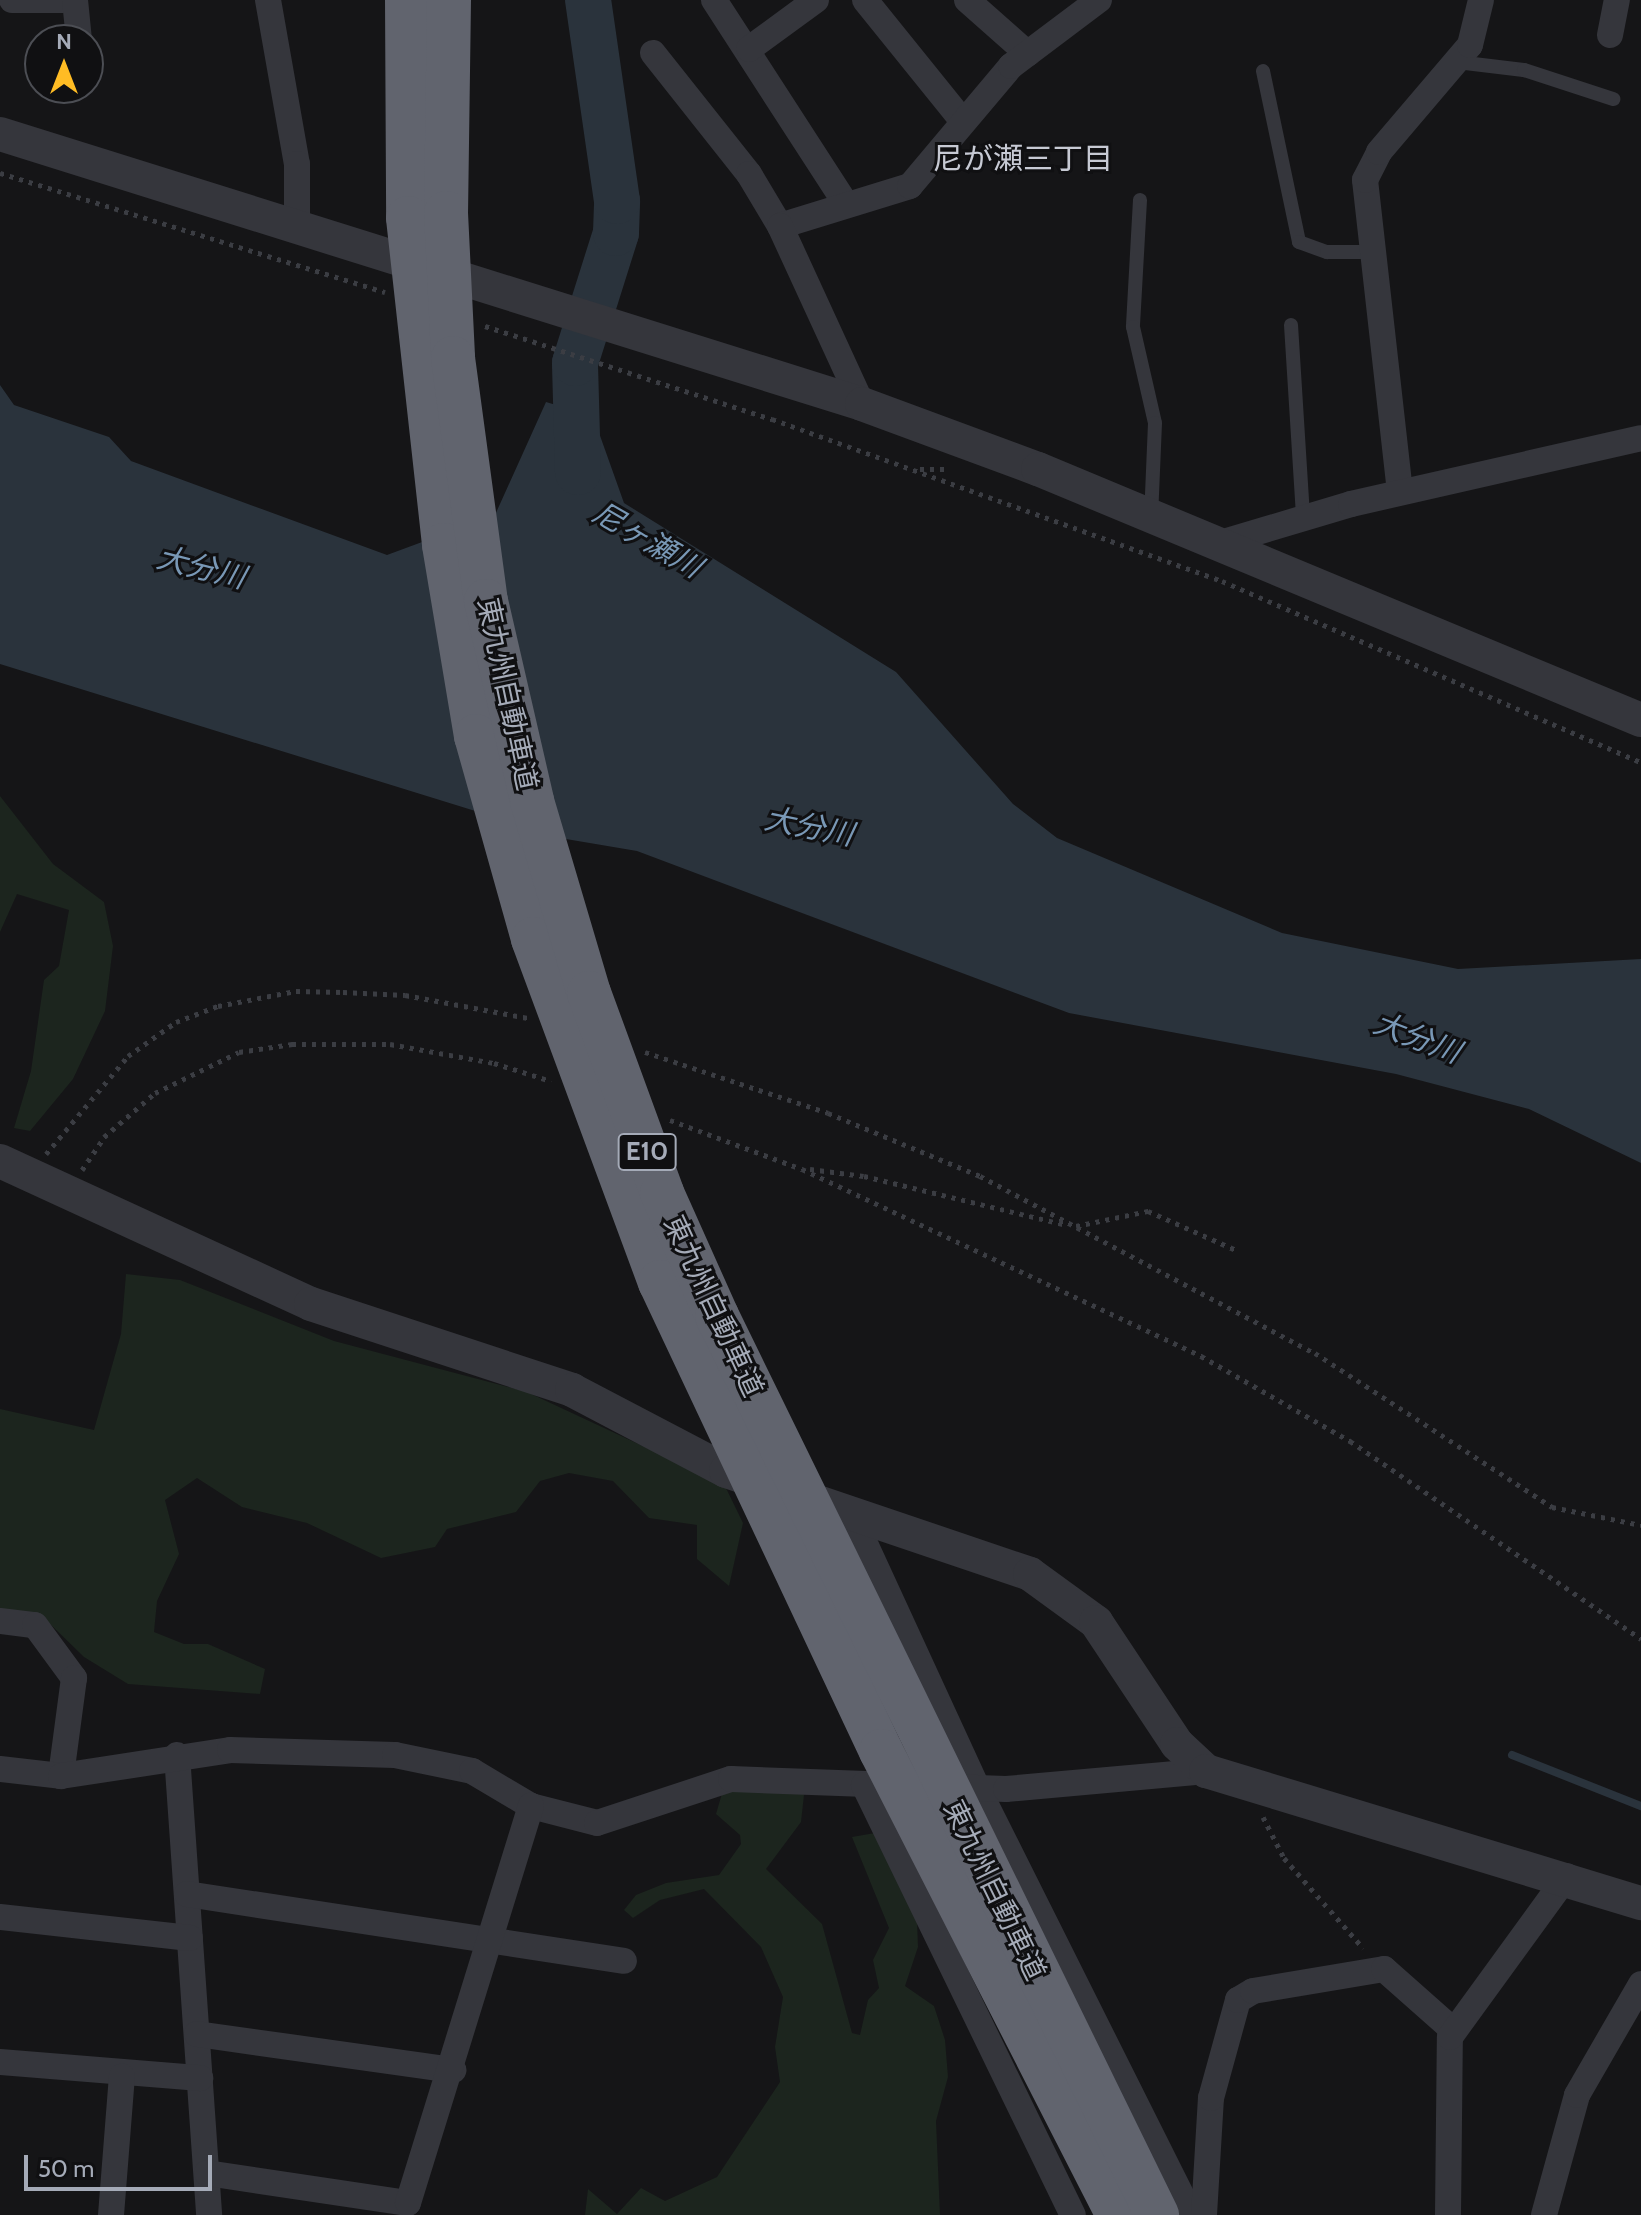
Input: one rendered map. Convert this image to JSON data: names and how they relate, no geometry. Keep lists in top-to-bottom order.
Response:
{
  "streets": {
    "highway": ["東九州自動車道", "E10"]
  },
  "districts": ["尼が瀬三丁目"],
  "water": ["尼ヶ瀬川", "大分川"],
  "scale_bar": "50 m",
  "north": "top"
}
